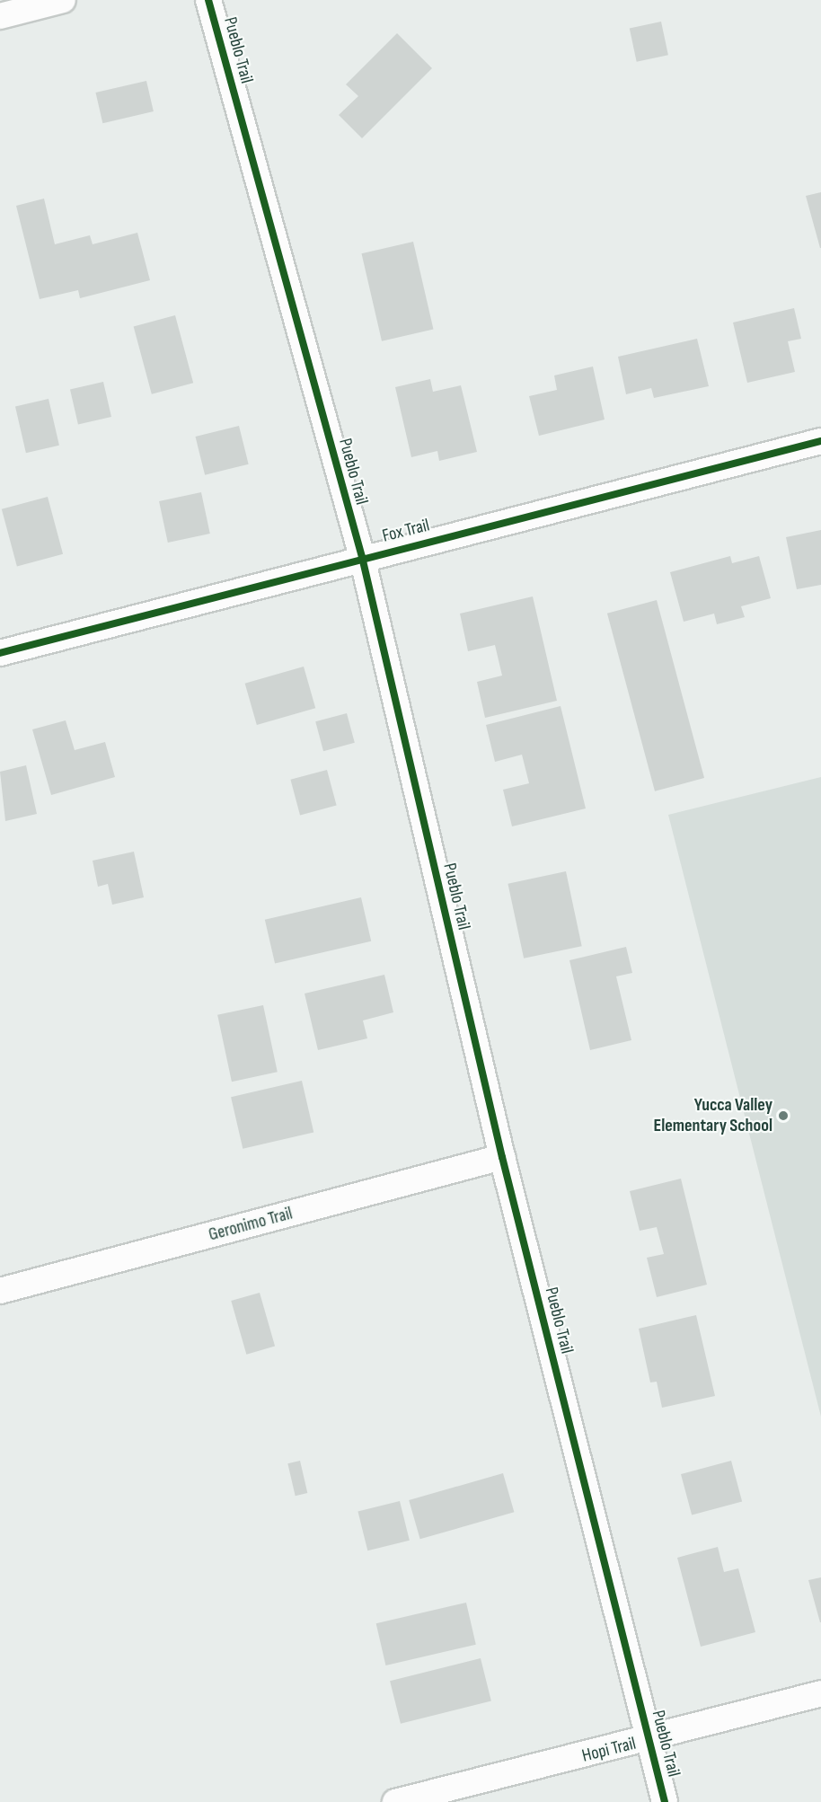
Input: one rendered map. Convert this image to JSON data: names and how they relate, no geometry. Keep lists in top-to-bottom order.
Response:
{
  "streets": {
    "street": [
      "Pueblo Trail",
      "Fox Trail",
      "Geronimo Trail",
      "Hopi Trail"
    ]
  },
  "crossings": [
    ["Pueblo Trail", "Fox Trail"],
    ["Pueblo Trail", "Geronimo Trail"],
    ["Pueblo Trail", "Hopi Trail"]
  ],
  "places": ["Yucca Valley Elementary School"]
}
